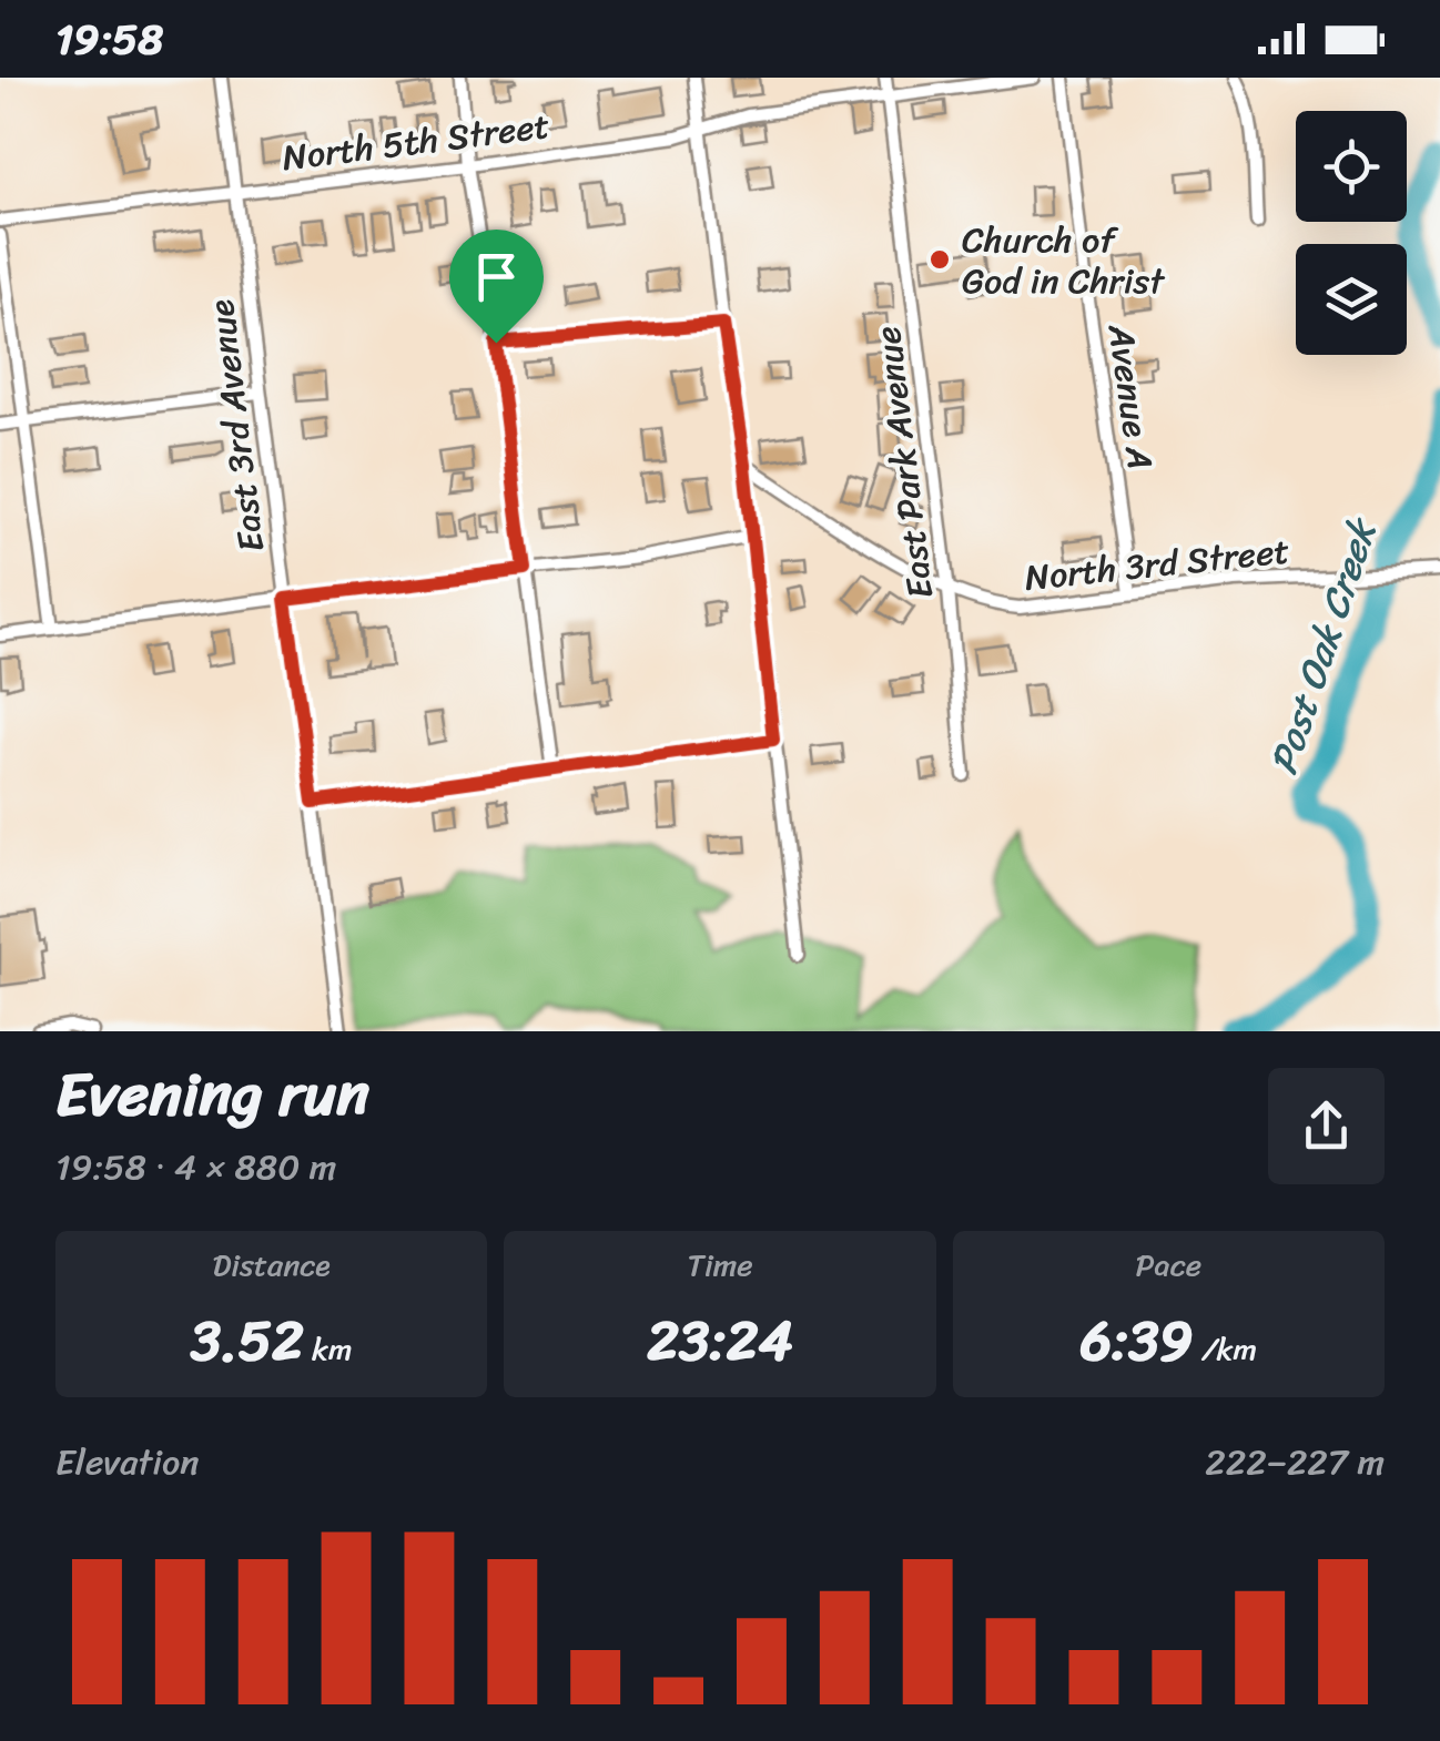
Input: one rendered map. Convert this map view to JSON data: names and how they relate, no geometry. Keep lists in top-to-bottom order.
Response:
{
  "streets": {
    "street": [
      "North 5th Street",
      "Avenue A",
      "East 3rd Avenue",
      "East Park Avenue",
      "North 3rd Street"
    ]
  },
  "crossings": [
    ["North 5th Street", "East 3rd Avenue"],
    ["North 5th Street", "East Park Avenue"],
    ["Avenue A", "North 3rd Street"],
    ["East Park Avenue", "North 3rd Street"]
  ],
  "water": ["Post Oak Creek"],
  "places": ["Church of God in Christ"],
  "page": {
    "status": "19:58",
    "heading": ["Evening run", "19:58 · 4 × 880 m"],
    "stats": [
      ["Distance", "3.52 km"],
      ["Time", "23:24"],
      ["Pace", "6:39 /km"]
    ],
    "chart": ["Elevation", "222–227 m"]
  }
}
